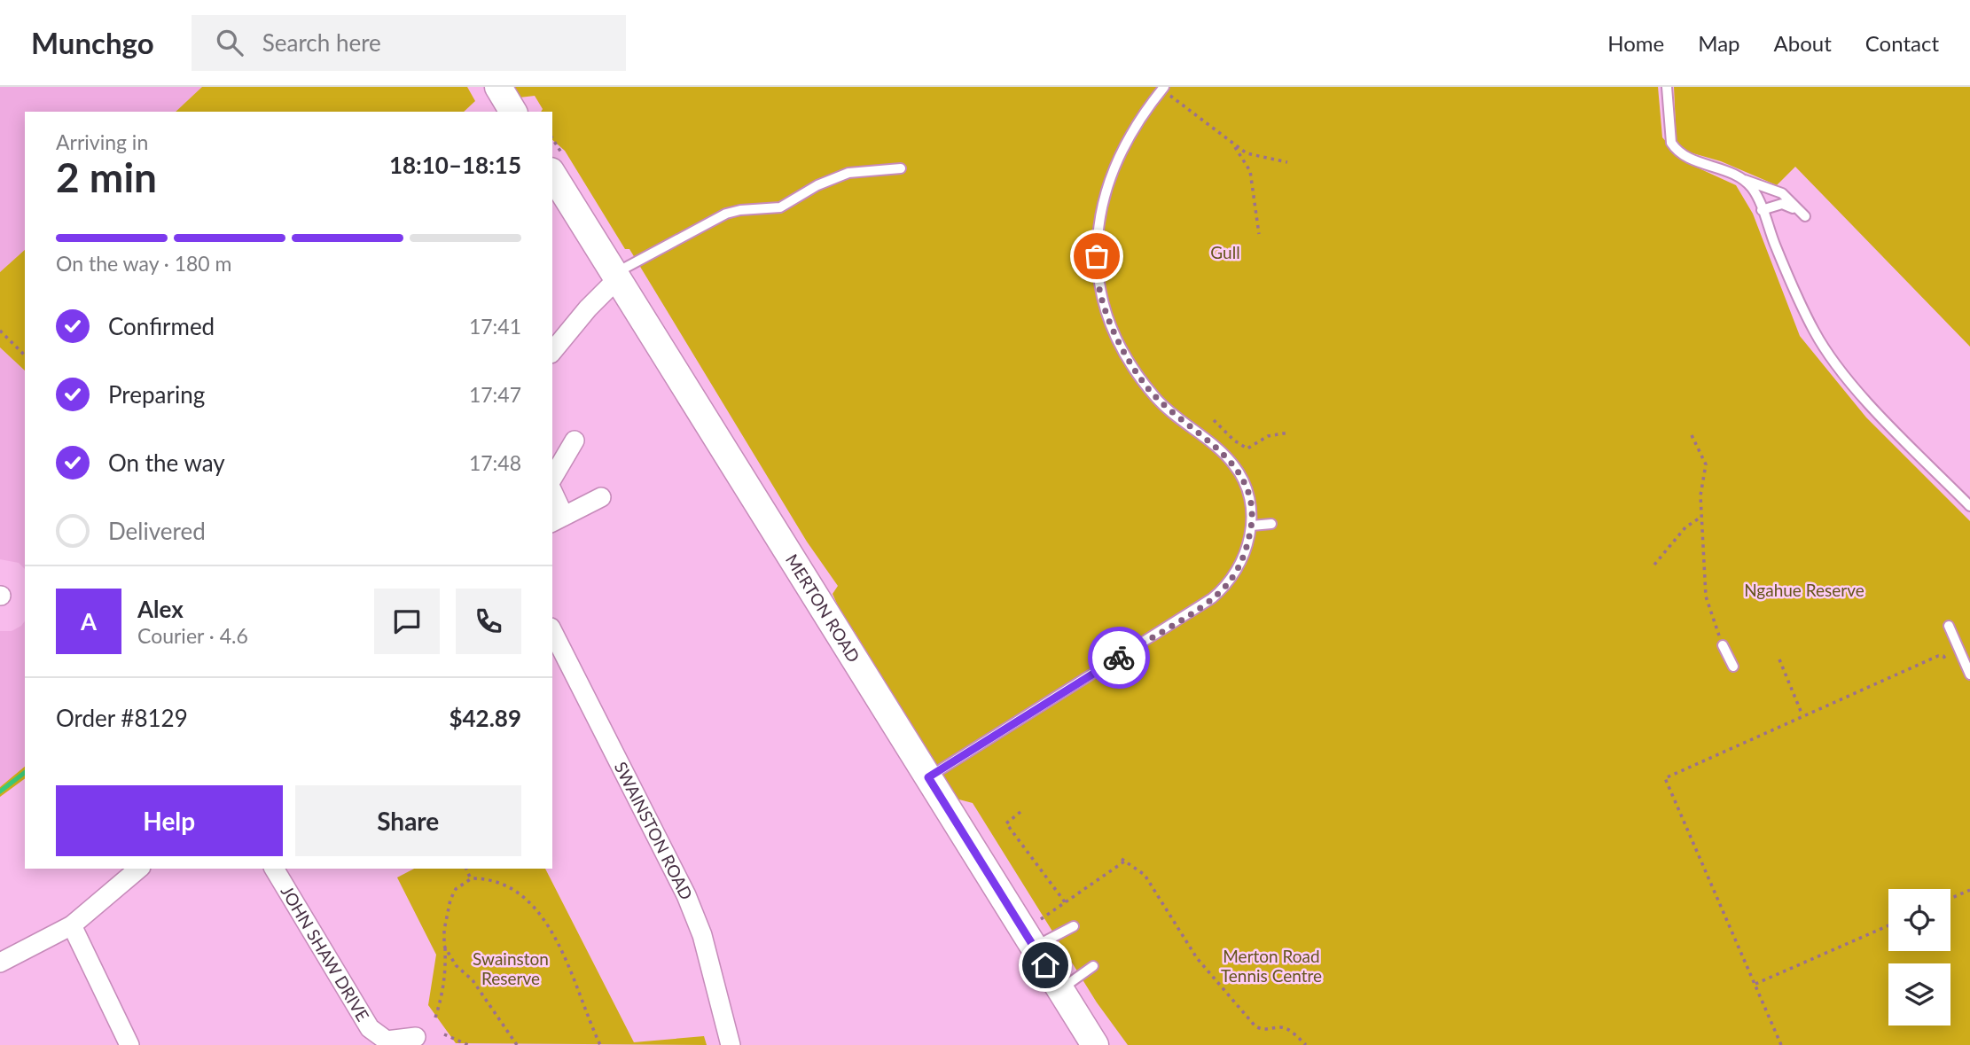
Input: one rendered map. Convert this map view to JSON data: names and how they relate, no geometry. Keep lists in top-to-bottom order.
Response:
{
  "streets": {
    "main road": ["MERTON ROAD"],
    "street": ["SWAINSTON ROAD", "JOHN SHAW DRIVE"]
  },
  "parks": [
    "Gull",
    "Ngahue Reserve",
    "Merton Road Tennis Centre",
    "Swainston Reserve"
  ],
  "page": {
    "header": "Munchgo",
    "search": "Search here",
    "nav": [
      "Home",
      "Map",
      "About",
      "Contact"
    ],
    "heading": ["2 min", "Arriving in", "18:10–18:15"],
    "panel": [
      "Alex",
      "Courier · 4.6",
      "Order #8129",
      "$42.89"
    ],
    "bar": "On the way · 180 m",
    "list": [
      ["Confirmed", "17:41"],
      ["Preparing", "17:47"],
      ["On the way", "17:48"],
      "Delivered"
    ],
    "round": "A",
    "buttons": ["Help", "Share"]
  }
}
